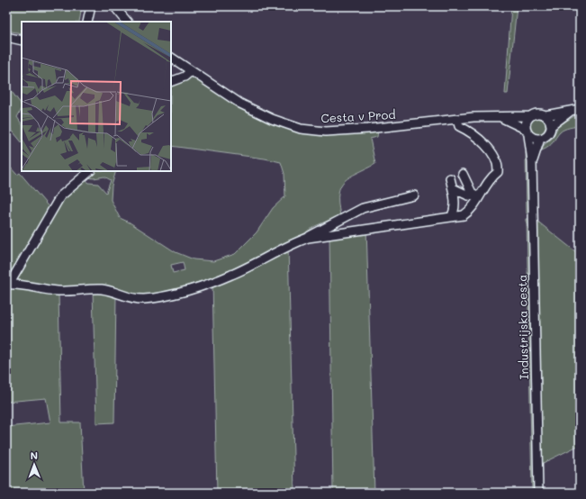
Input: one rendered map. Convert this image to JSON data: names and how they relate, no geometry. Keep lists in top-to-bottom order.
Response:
{
  "streets": {
    "street": ["Cesta v Prod", "Industrijska cesta"]
  },
  "crossings": [
    ["Cesta v Prod", "Industrijska cesta"]
  ],
  "north": "top"
}
